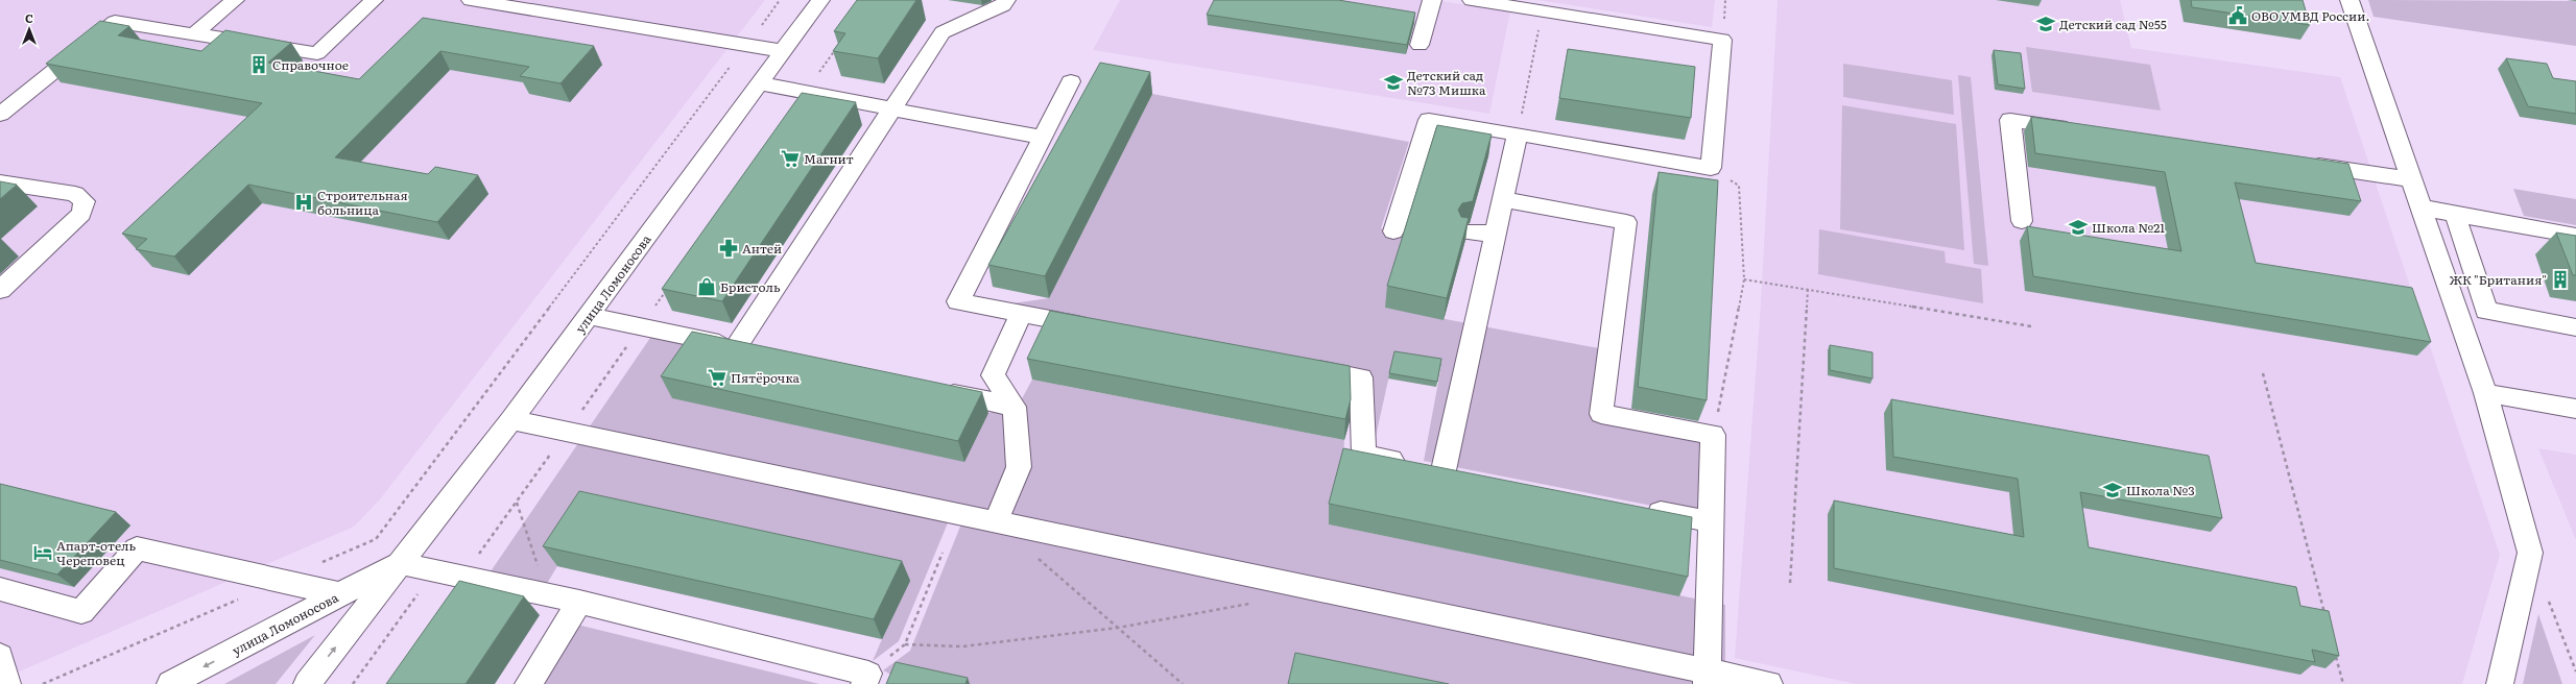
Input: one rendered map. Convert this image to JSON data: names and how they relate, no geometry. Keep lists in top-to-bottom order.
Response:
{
  "streets": {
    "street": ["улица Ломоносова"]
  },
  "places": {
    "public building": ["ОВО УМВД России."],
    "school or university": [
      "Детский сад №55",
      "Детский сад №73 Мишка",
      "Школа №21",
      "Школа №3"
    ],
    "building": ["Справочное", "ЖК \"Британия\""],
    "supermarket": ["Магнит", "Пятёрочка"],
    "hospital": ["Строительная больница"],
    "pharmacy": ["Антей"],
    "shop": ["Бристоль"],
    "hotel": ["Апарт-отель Череповец"]
  },
  "north": "top"
}
